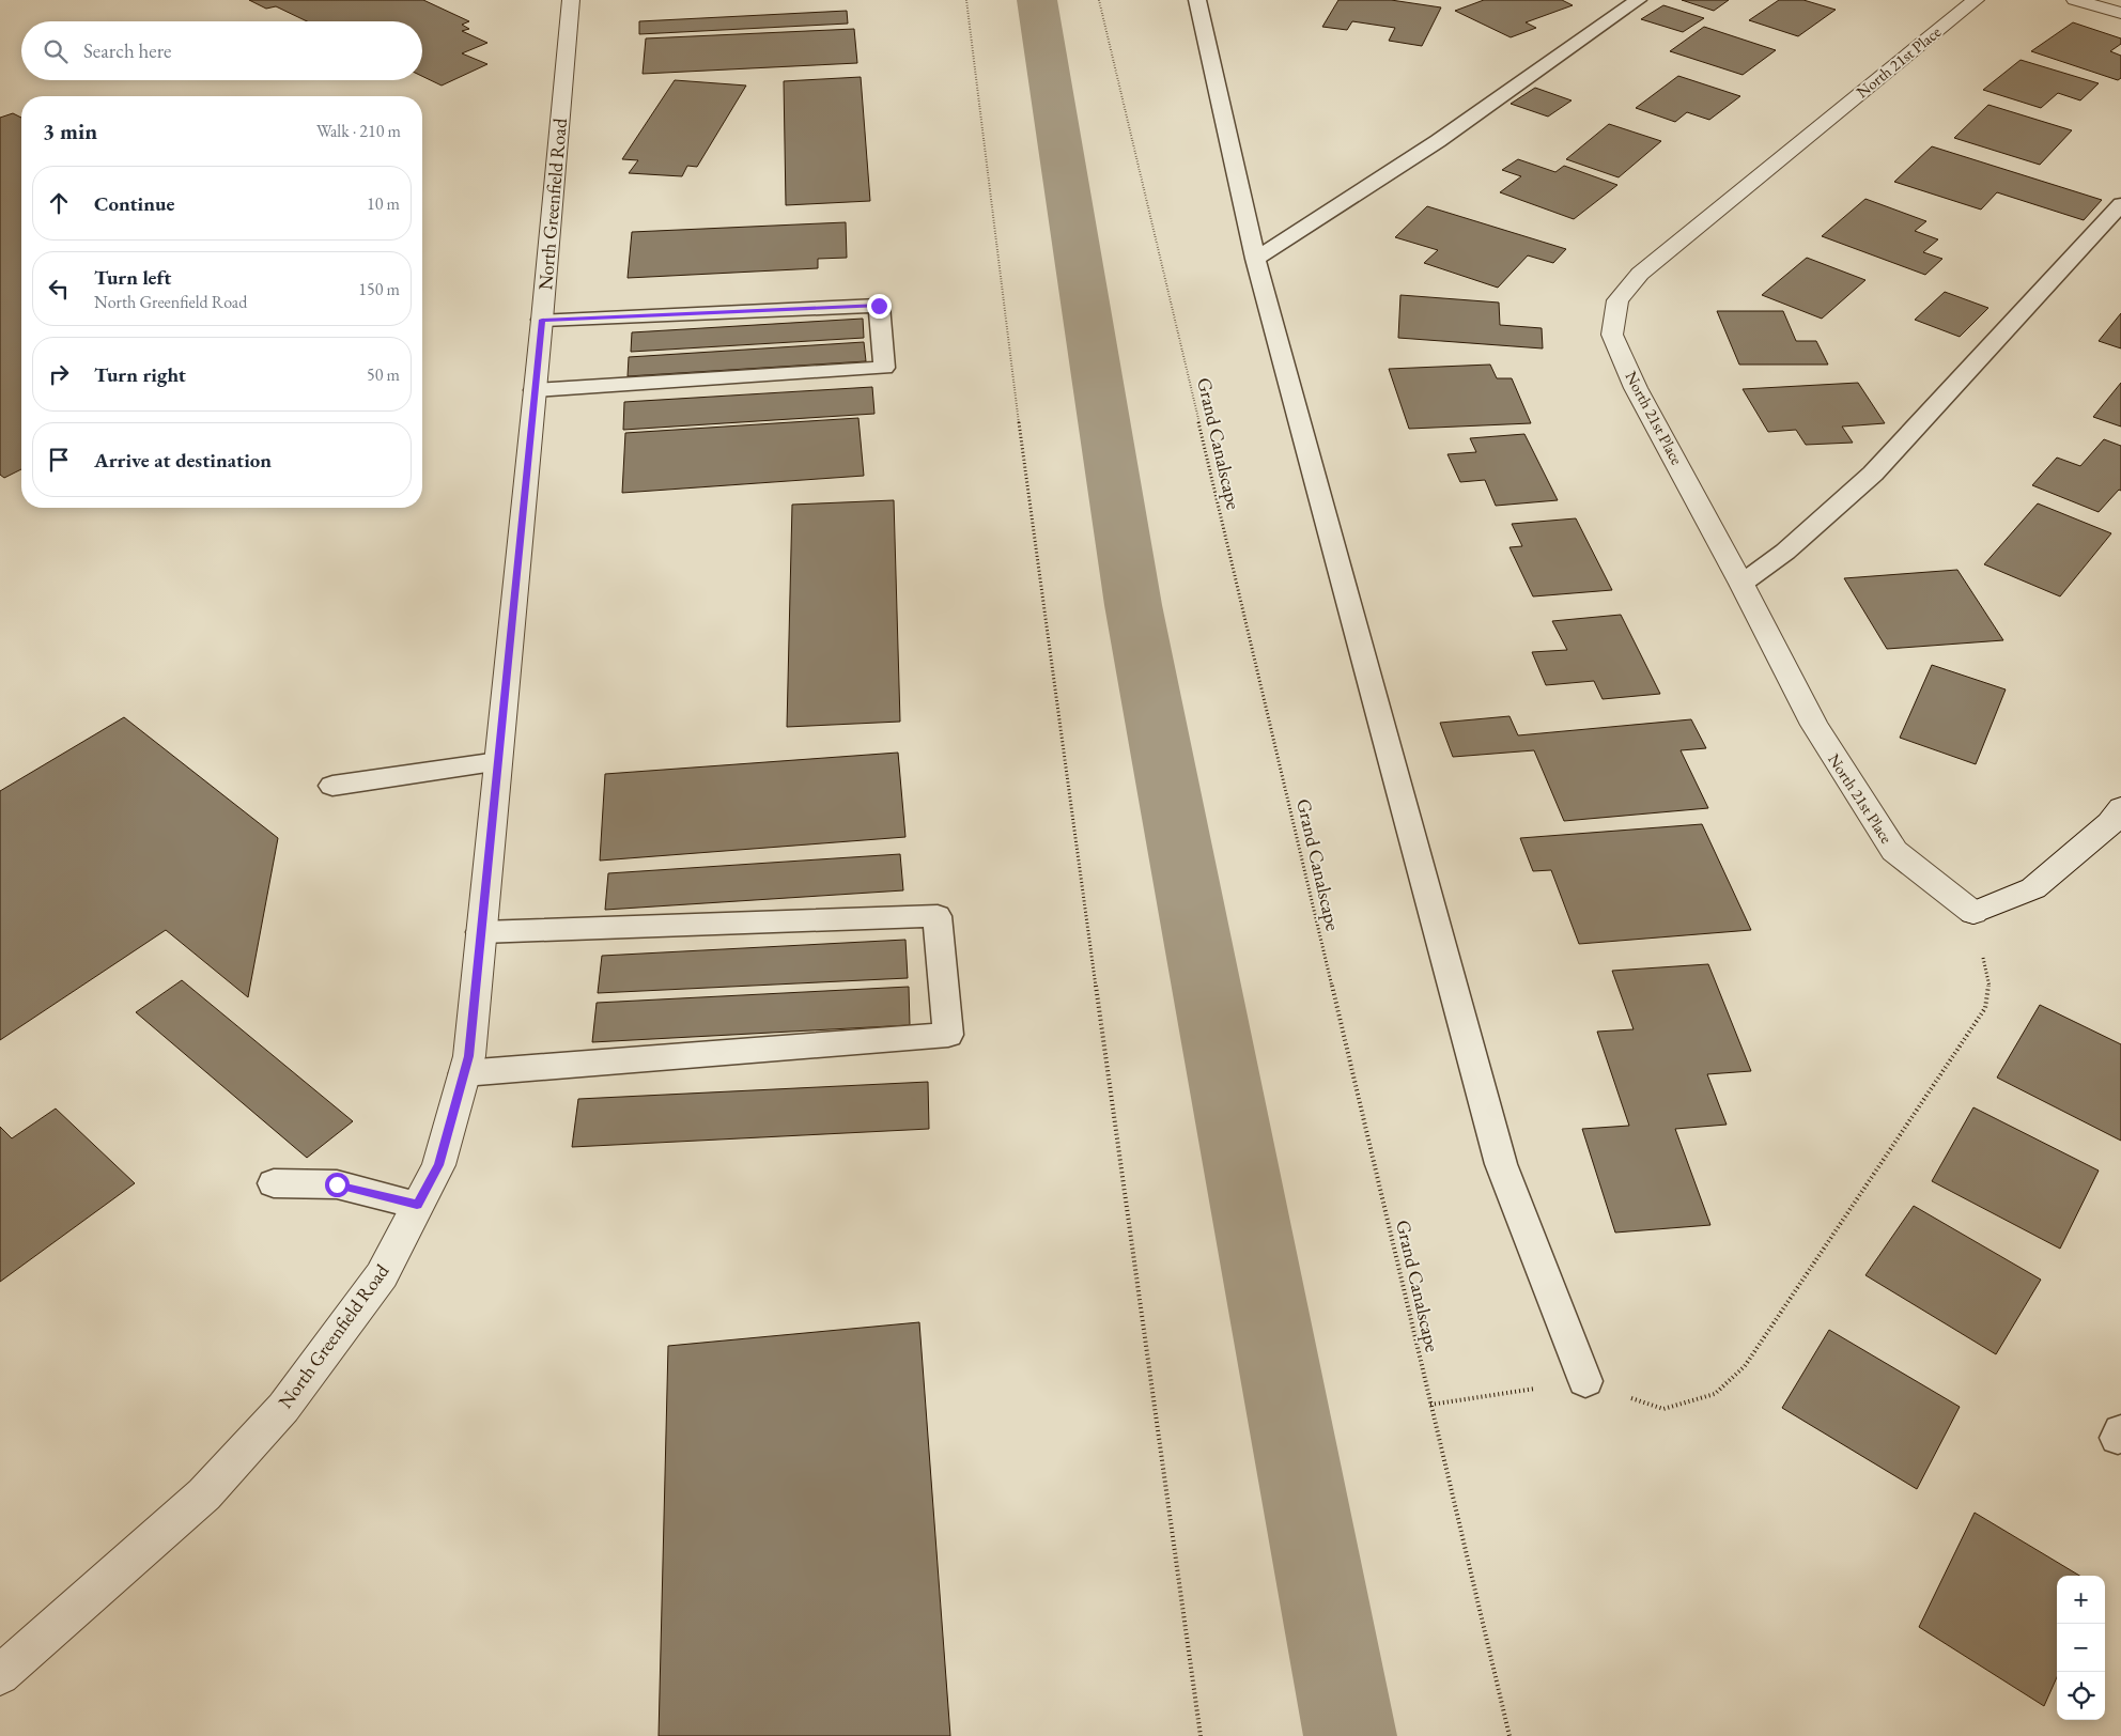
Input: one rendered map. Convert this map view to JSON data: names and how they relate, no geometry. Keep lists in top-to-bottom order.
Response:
{
  "streets": {
    "street": ["North 21st Place", "North Greenfield Road"],
    "path": ["Grand Canalscape"]
  },
  "page": {
    "search": "Search here",
    "heading": ["3 min", "Walk · 210 m"],
    "list": [
      ["Continue", "10 m"],
      ["Turn left", "North Greenfield Road", "150 m"],
      ["Turn right", "50 m"],
      "Arrive at destination"
    ],
    "map_buttons": ["+", "−"]
  }
}
